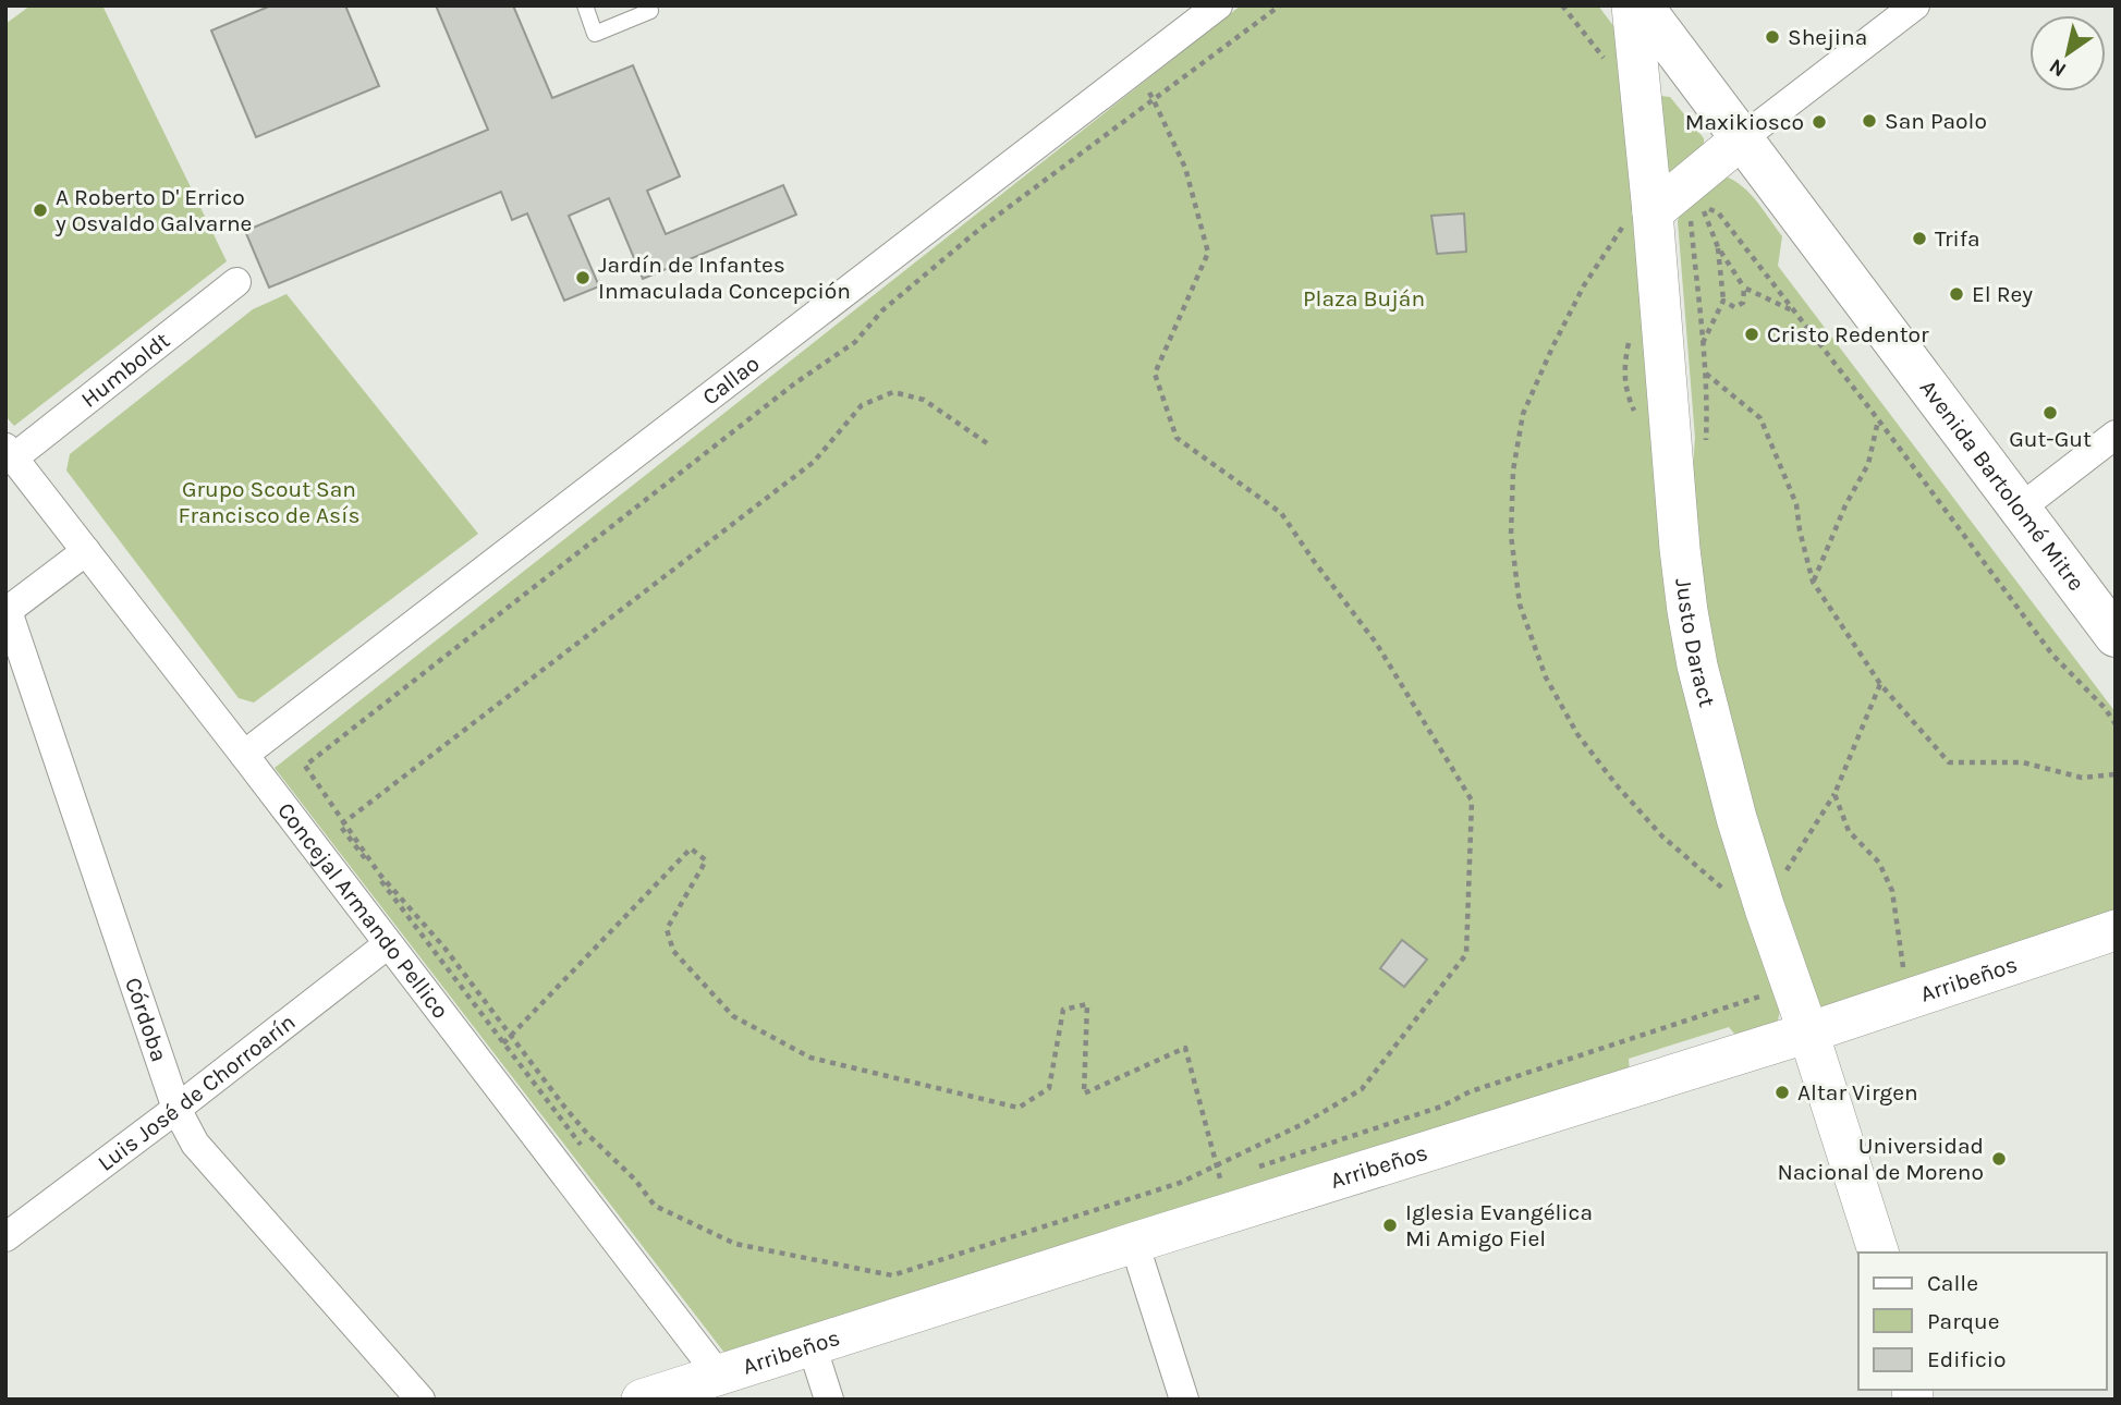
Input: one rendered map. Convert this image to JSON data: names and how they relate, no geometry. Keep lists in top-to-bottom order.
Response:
{
  "streets": {
    "main road": ["Avenida Bartolomé Mitre"],
    "street": [
      "Humboldt",
      "Callao",
      "Justo Daract",
      "Concejal Armando Pellico",
      "Arribeños",
      "Córdoba",
      "Luis José de Chorroarín"
    ]
  },
  "crossings": [
    ["Humboldt", "Concejal Armando Pellico"],
    ["Callao", "Concejal Armando Pellico"],
    ["Justo Daract", "Arribeños"],
    ["Concejal Armando Pellico", "Arribeños"],
    ["Concejal Armando Pellico", "Luis José de Chorroarín"],
    ["Córdoba", "Luis José de Chorroarín"]
  ],
  "parks": ["Plaza Buján", "Grupo Scout San Francisco de Asís"],
  "places": [
    "Shejina",
    "San Paolo",
    "Maxikiosco",
    "A Roberto D' Errico y Osvaldo Galvarne",
    "Trifa",
    "Jardín de Infantes Inmaculada Concepción",
    "El Rey",
    "Cristo Redentor",
    "Gut-Gut",
    "Altar Virgen",
    "Universidad Nacional de Moreno",
    "Iglesia Evangélica Mi Amigo Fiel"
  ],
  "legend": ["Calle", "Parque", "Edificio"],
  "north": "bottom left"
}
